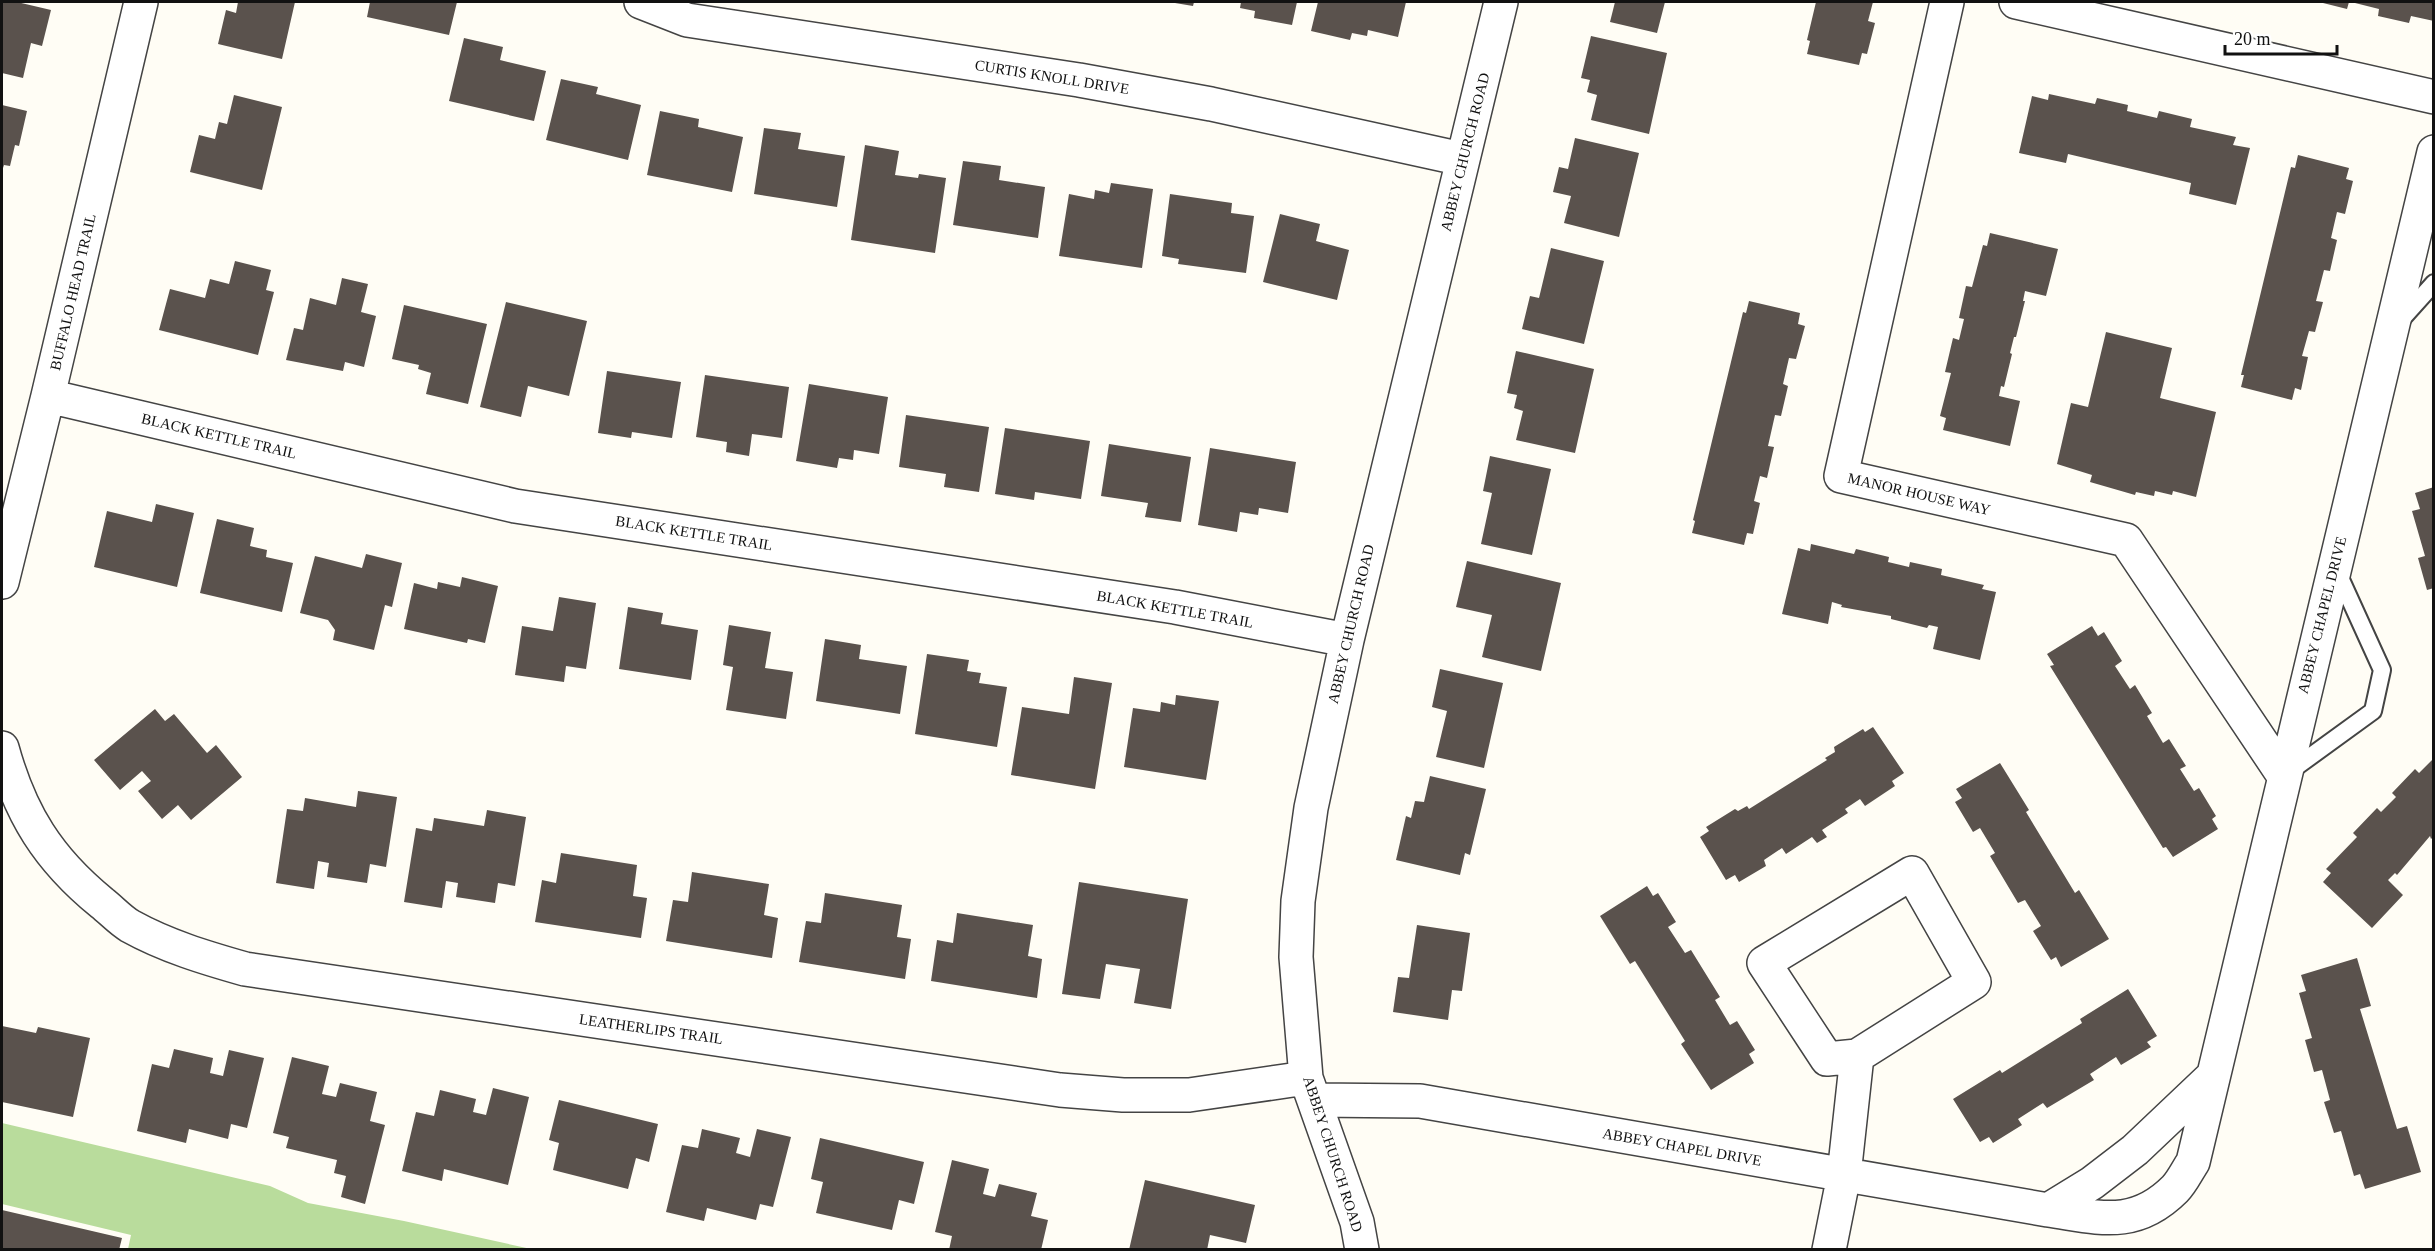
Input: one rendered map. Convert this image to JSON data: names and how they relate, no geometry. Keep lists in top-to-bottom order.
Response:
{
  "streets": {
    "street": [
      "CURTIS KNOLL DRIVE",
      "ABBEY CHURCH ROAD",
      "BUFFALO HEAD TRAIL",
      "BLACK KETTLE TRAIL",
      "MANOR HOUSE WAY",
      "ABBEY CHAPEL DRIVE",
      "LEATHERLIPS TRAIL"
    ]
  },
  "crossings": [
    ["CURTIS KNOLL DRIVE", "ABBEY CHURCH ROAD"],
    ["ABBEY CHURCH ROAD", "BLACK KETTLE TRAIL"],
    ["ABBEY CHURCH ROAD", "ABBEY CHAPEL DRIVE"],
    ["ABBEY CHURCH ROAD", "LEATHERLIPS TRAIL"],
    ["BUFFALO HEAD TRAIL", "BLACK KETTLE TRAIL"],
    ["MANOR HOUSE WAY", "ABBEY CHAPEL DRIVE"],
    ["ABBEY CHAPEL DRIVE", "LEATHERLIPS TRAIL"]
  ],
  "scale_bar": "20 m"
}
